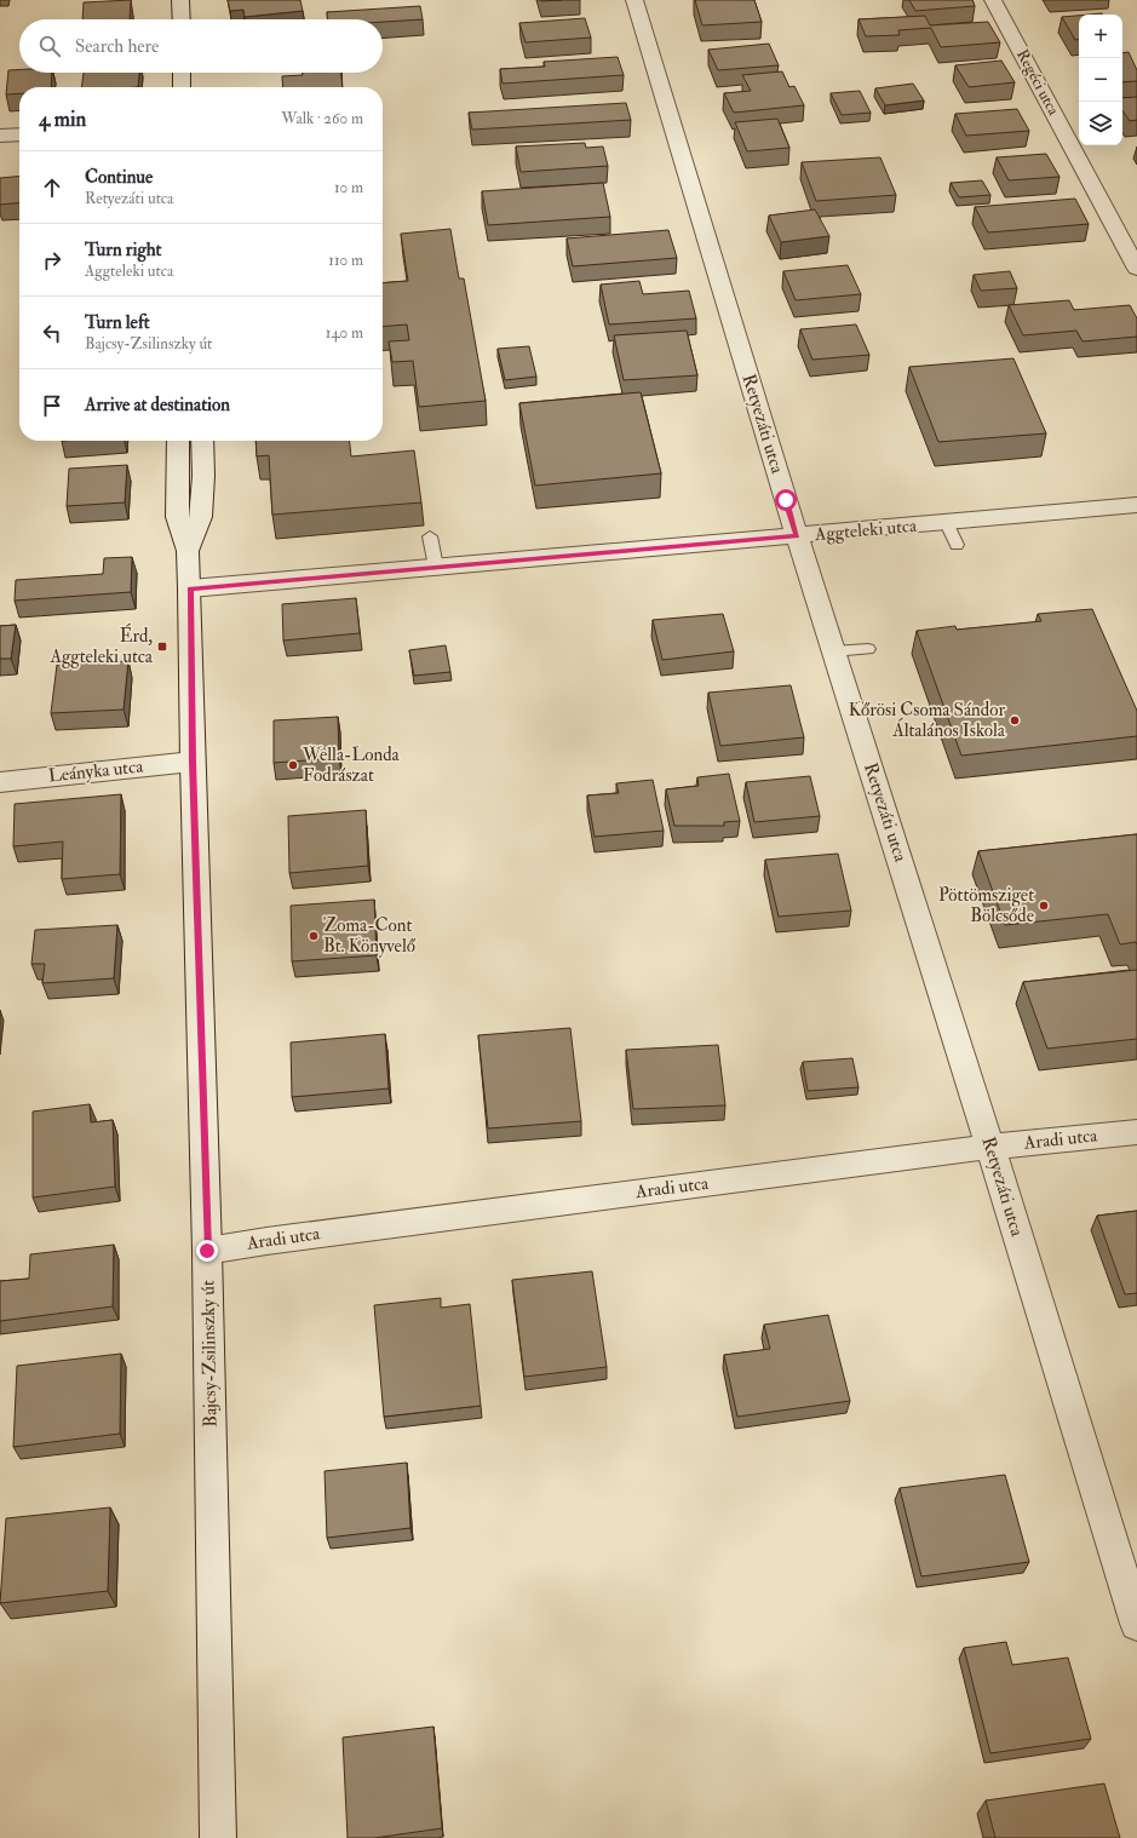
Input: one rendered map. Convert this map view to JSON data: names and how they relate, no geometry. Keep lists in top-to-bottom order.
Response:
{
  "streets": {
    "street": [
      "Regéci utca",
      "Retyezáti utca",
      "Aggteleki utca",
      "Leányka utca",
      "Aradi utca",
      "Bajcsy-Zsilinszky út"
    ]
  },
  "crossings": [
    ["Retyezáti utca", "Aggteleki utca"],
    ["Retyezáti utca", "Aradi utca"],
    ["Aggteleki utca", "Bajcsy-Zsilinszky út"],
    ["Leányka utca", "Bajcsy-Zsilinszky út"],
    ["Aradi utca", "Bajcsy-Zsilinszky út"]
  ],
  "places": {
    "transit": ["Érd, Aggteleki utca"],
    "other": [
      "Kőrösi Csoma Sándor Általános Iskola",
      "Wella-Londa Fodrászat",
      "Pöttömsziget Bölcsőde",
      "Zoma-Cont Bt. Könyvelő"
    ]
  },
  "page": {
    "map_buttons": ["+", "−"],
    "search": "Search here",
    "heading": ["4 min", "Walk · 260 m"],
    "list": [
      ["Continue", "Retyezáti utca", "10 m"],
      ["Turn right", "Aggteleki utca", "110 m"],
      ["Turn left", "Bajcsy-Zsilinszky út", "140 m"],
      "Arrive at destination"
    ]
  }
}
